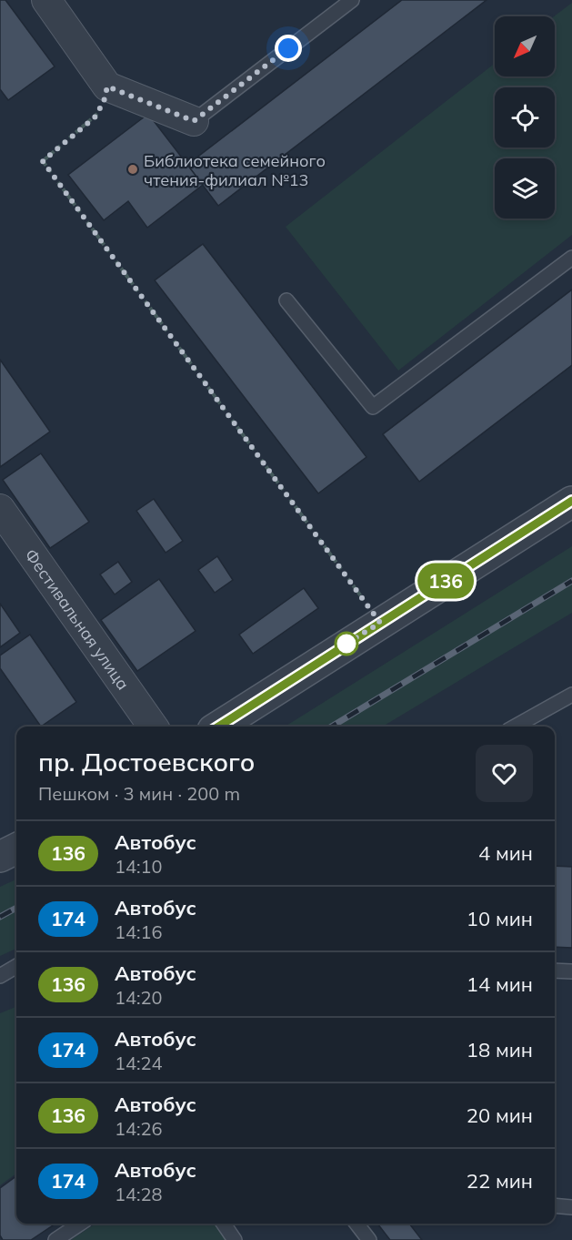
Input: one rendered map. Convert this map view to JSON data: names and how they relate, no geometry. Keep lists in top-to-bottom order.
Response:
{
  "streets": {
    "street": ["Фестивальная улица"]
  },
  "places": ["Библиотека семейного чтения-филиал №13"],
  "lines": ["bus line 136"],
  "north": "bottom left",
  "page": {
    "on_map": "136",
    "heading": ["пр. Достоевского", "Пешком · 3 мин · 200 m"],
    "list": [
      {
        "mark": "136",
        "name": "Автобус",
        "note": "14:10",
        "value": "4 мин"
      },
      {
        "mark": "174",
        "name": "Автобус",
        "note": "14:16",
        "value": "10 мин"
      },
      {
        "mark": "136",
        "name": "Автобус",
        "note": "14:20",
        "value": "14 мин"
      },
      {
        "mark": "174",
        "name": "Автобус",
        "note": "14:24",
        "value": "18 мин"
      },
      {
        "mark": "136",
        "name": "Автобус",
        "note": "14:26",
        "value": "20 мин"
      },
      {
        "mark": "174",
        "name": "Автобус",
        "note": "14:28",
        "value": "22 мин"
      }
    ]
  }
}
